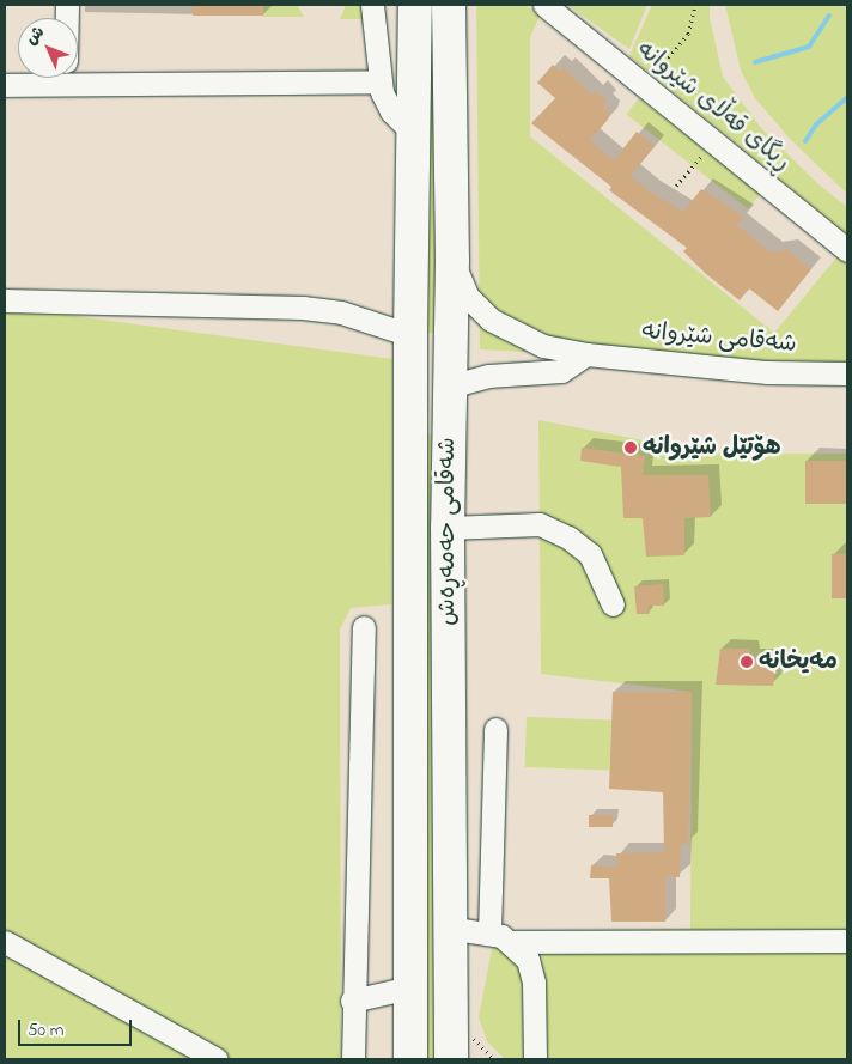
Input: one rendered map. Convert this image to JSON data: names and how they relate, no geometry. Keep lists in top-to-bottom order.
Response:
{
  "streets": {
    "highway": ["شەقامی حەمەڕەش"],
    "street": ["ڕیگای قەڵای شێروانە", "شەقامی شێروانە"]
  },
  "crossings": [
    ["شەقامی شێروانە", "شەقامی حەمەڕەش"]
  ],
  "places": ["هۆتێل شێروانە", "مەیخانە"],
  "scale_bar": "50 m",
  "north": "top left"
}
